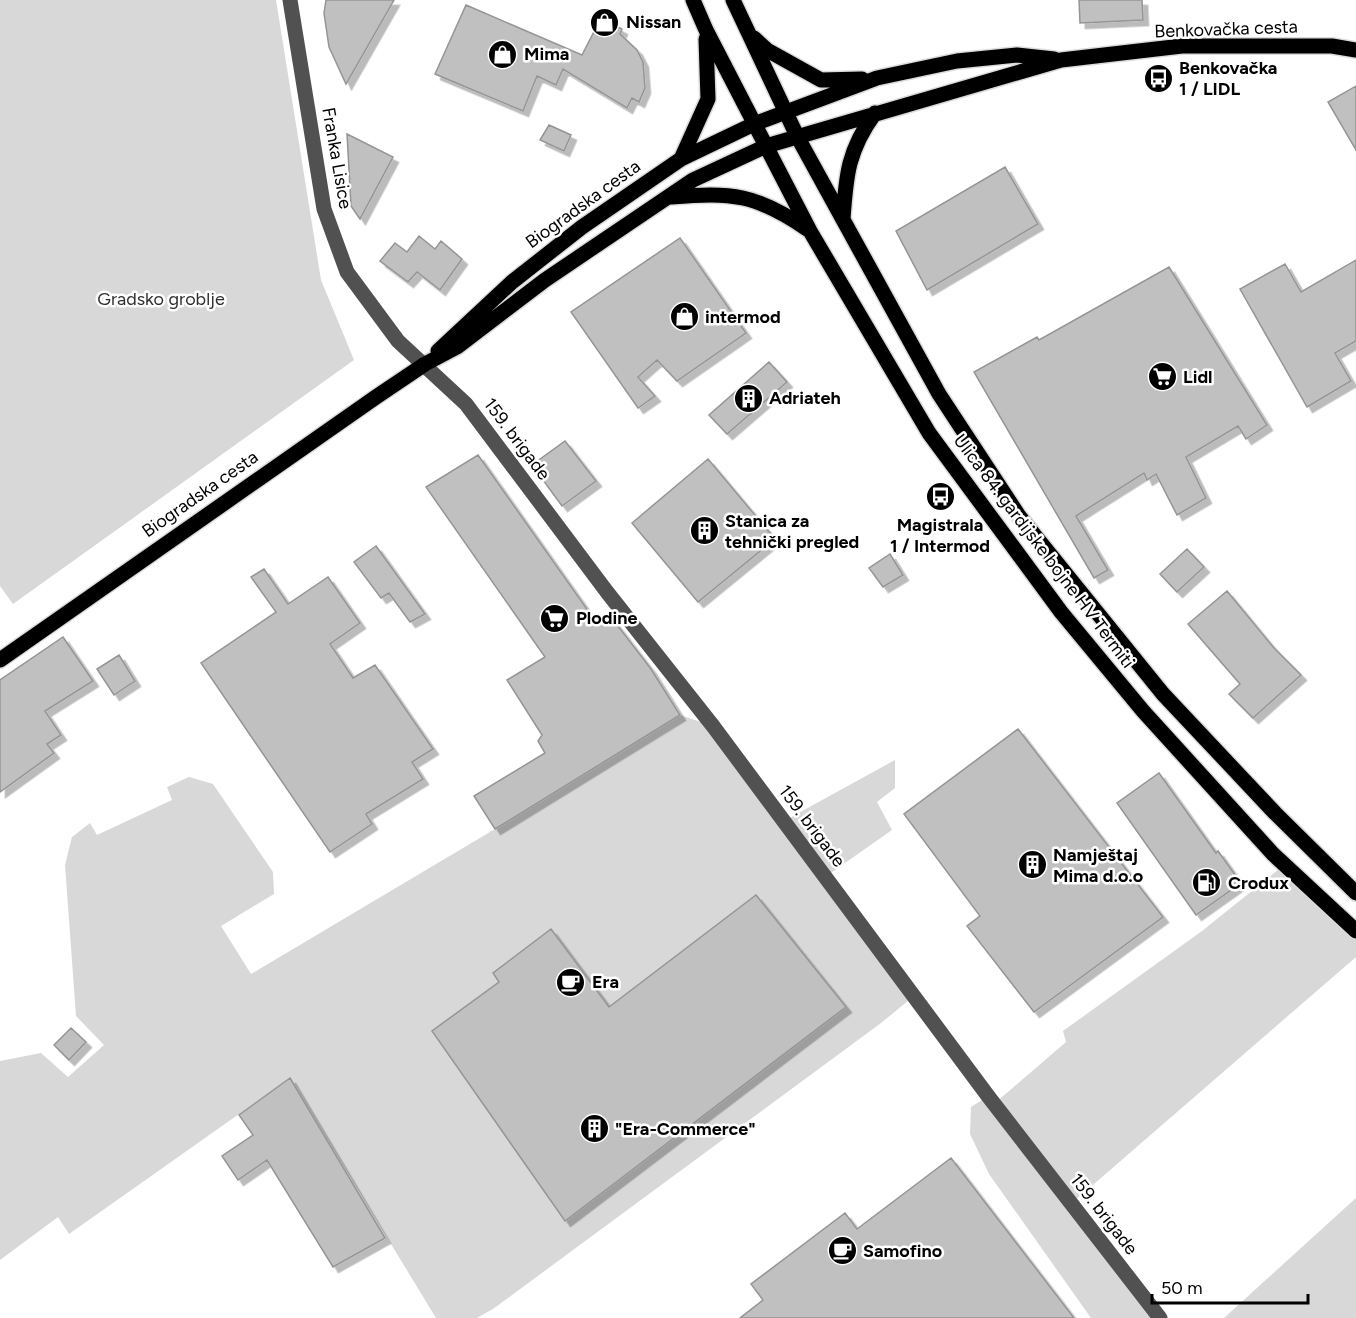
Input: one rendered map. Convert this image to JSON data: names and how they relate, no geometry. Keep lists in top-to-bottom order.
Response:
{
  "streets": {
    "main road": ["Benkovačka cesta", "Biogradska cesta", "Ulica 84. gardijske bojne HV Termiti"],
    "street": ["Franka Lisice", "159. brigade"]
  },
  "crossings": [
    ["Benkovačka cesta", "Biogradska cesta"],
    ["Benkovačka cesta", "Ulica 84. gardijske bojne HV Termiti"],
    ["Franka Lisice", "Biogradska cesta"],
    ["Franka Lisice", "159. brigade"],
    ["Biogradska cesta", "159. brigade"],
    ["Biogradska cesta", "Ulica 84. gardijske bojne HV Termiti"]
  ],
  "parks": ["Gradsko groblje"],
  "places": {
    "shop": ["Nissan", "Mima", "intermod"],
    "bus stop": ["Benkovačka 1 / LIDL", "Magistrala 1 / Intermod"],
    "supermarket": ["Lidl", "Plodine"],
    "building": [
      "Adriateh",
      "Stanica za tehnički pregled",
      "Namještaj Mima d.o.o",
      "\"Era-Commerce\""
    ],
    "fuel station": ["Crodux"],
    "cafe": ["Era", "Samofino"]
  },
  "scale_bar": "50 m"
}
